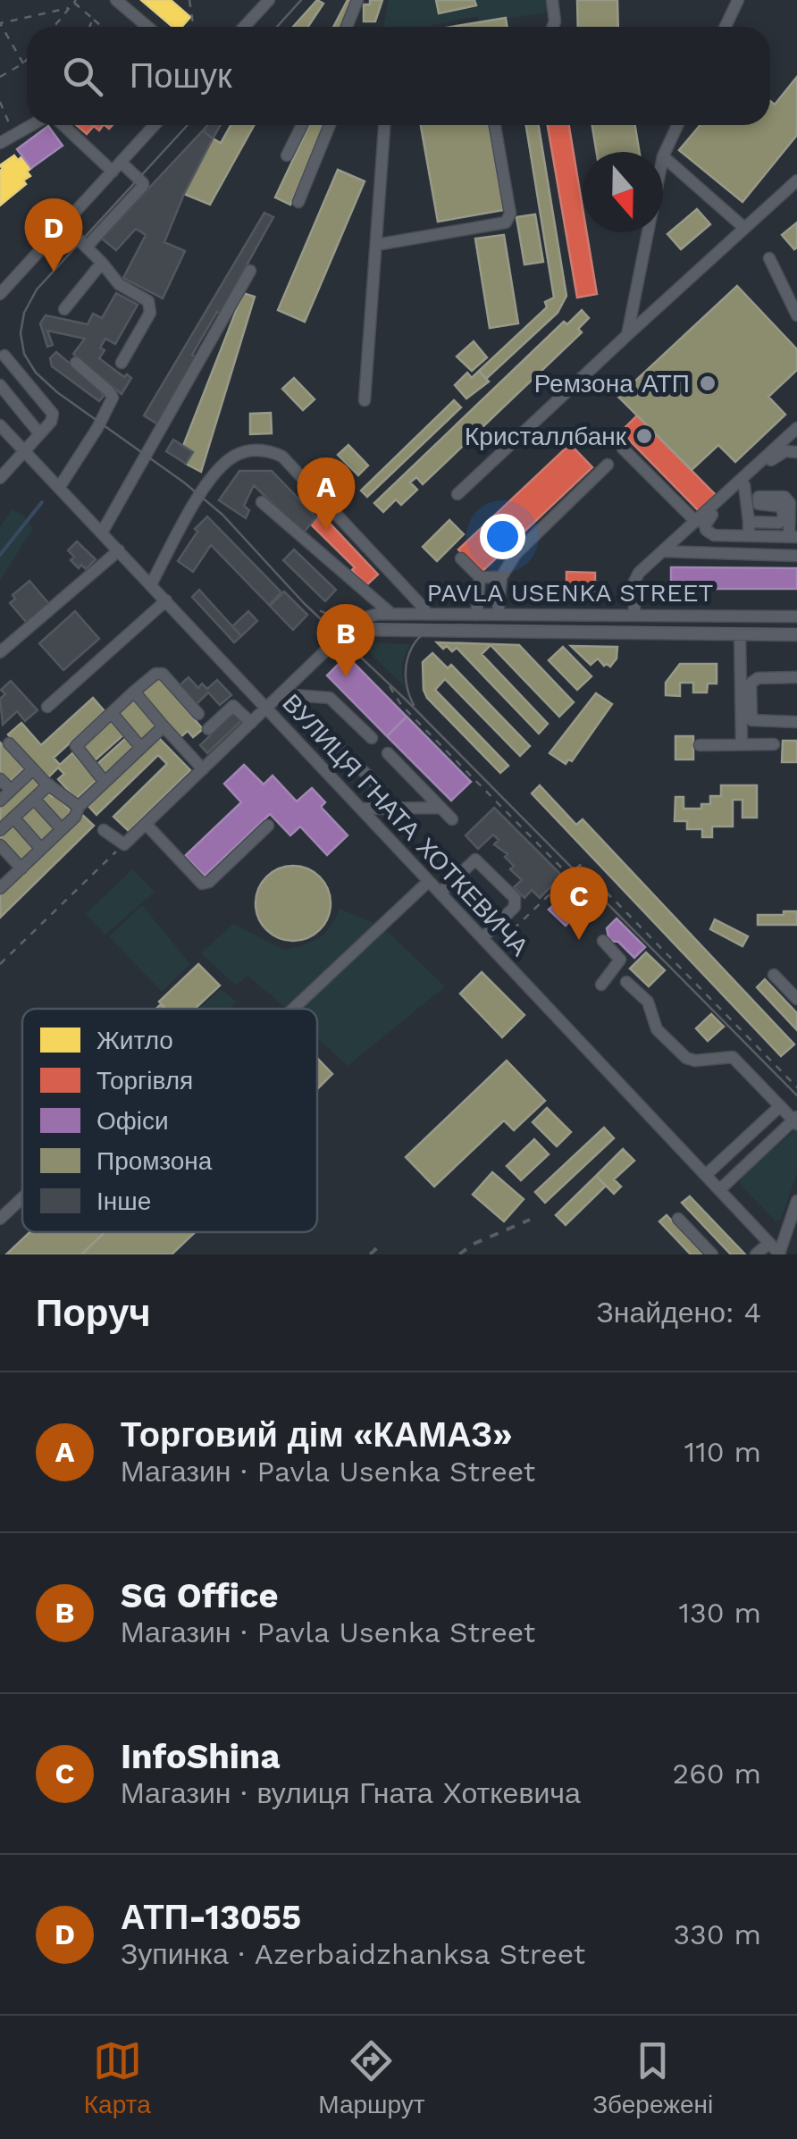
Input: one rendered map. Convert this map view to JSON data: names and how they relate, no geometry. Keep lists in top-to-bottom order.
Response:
{
  "streets": {
    "street": ["PAVLA USENKA STREET", "ВУЛИЦЯ ГНАТА ХОТКЕВИЧА"]
  },
  "crossings": [
    ["PAVLA USENKA STREET", "ВУЛИЦЯ ГНАТА ХОТКЕВИЧА"]
  ],
  "places": ["Ремзона АТП", "Кристаллбанк"],
  "legend": [
    "Житло",
    "Торгівля",
    "Офіси",
    "Промзона",
    "Інше"
  ],
  "north": "bottom",
  "page": {
    "search": "Пошук",
    "pins": [
      "D",
      "A",
      "B",
      "C"
    ],
    "heading": ["Поруч", "Знайдено: 4"],
    "list": [
      {
        "mark": "A",
        "name": "Торговий дім «КАМАЗ»",
        "note": "Магазин · Pavla Usenka Street",
        "value": "110 m"
      },
      {
        "mark": "B",
        "name": "SG Office",
        "note": "Магазин · Pavla Usenka Street",
        "value": "130 m"
      },
      {
        "mark": "C",
        "name": "InfoShina",
        "note": "Магазин · вулиця Гната Хоткевича",
        "value": "260 m"
      },
      {
        "mark": "D",
        "name": "АТП-13055",
        "note": "Зупинка · Azerbaidzhanksa Street",
        "value": "330 m"
      }
    ],
    "nav": ["Карта", "Маршрут", "Збережені"]
  }
}
